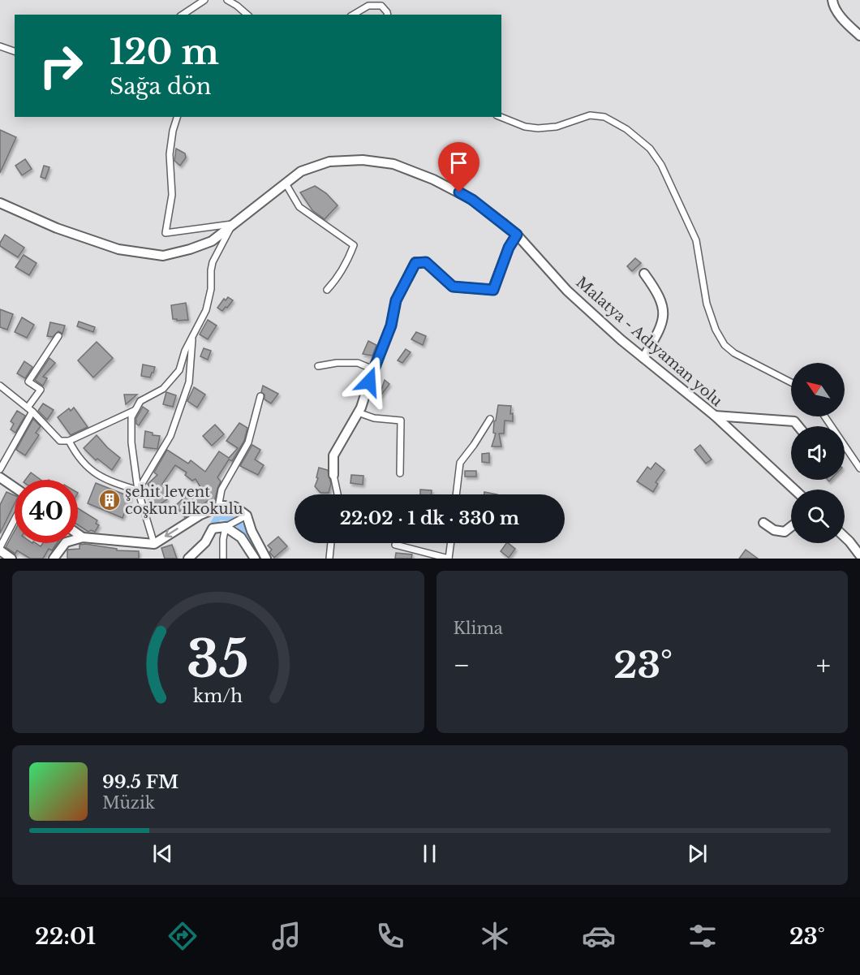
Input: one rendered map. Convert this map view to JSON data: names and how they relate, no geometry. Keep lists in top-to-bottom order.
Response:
{
  "streets": {
    "main road": ["Malatya - Adıyaman yolu"]
  },
  "places": {
    "building": ["şehit levent coşkun ilkokulu"]
  },
  "north": "top left",
  "page": {
    "turn": ["120 m", "Sağa dön"],
    "limit": "40",
    "trip": "22:02 · 1 dk · 330 m",
    "tile": "Klima",
    "heat": ["−", "23°", "+"],
    "song": ["99.5 FM", "Müzik"],
    "tabs": ["22:01", "23°"],
    "gauge": ["35", "km/h"]
  }
}
